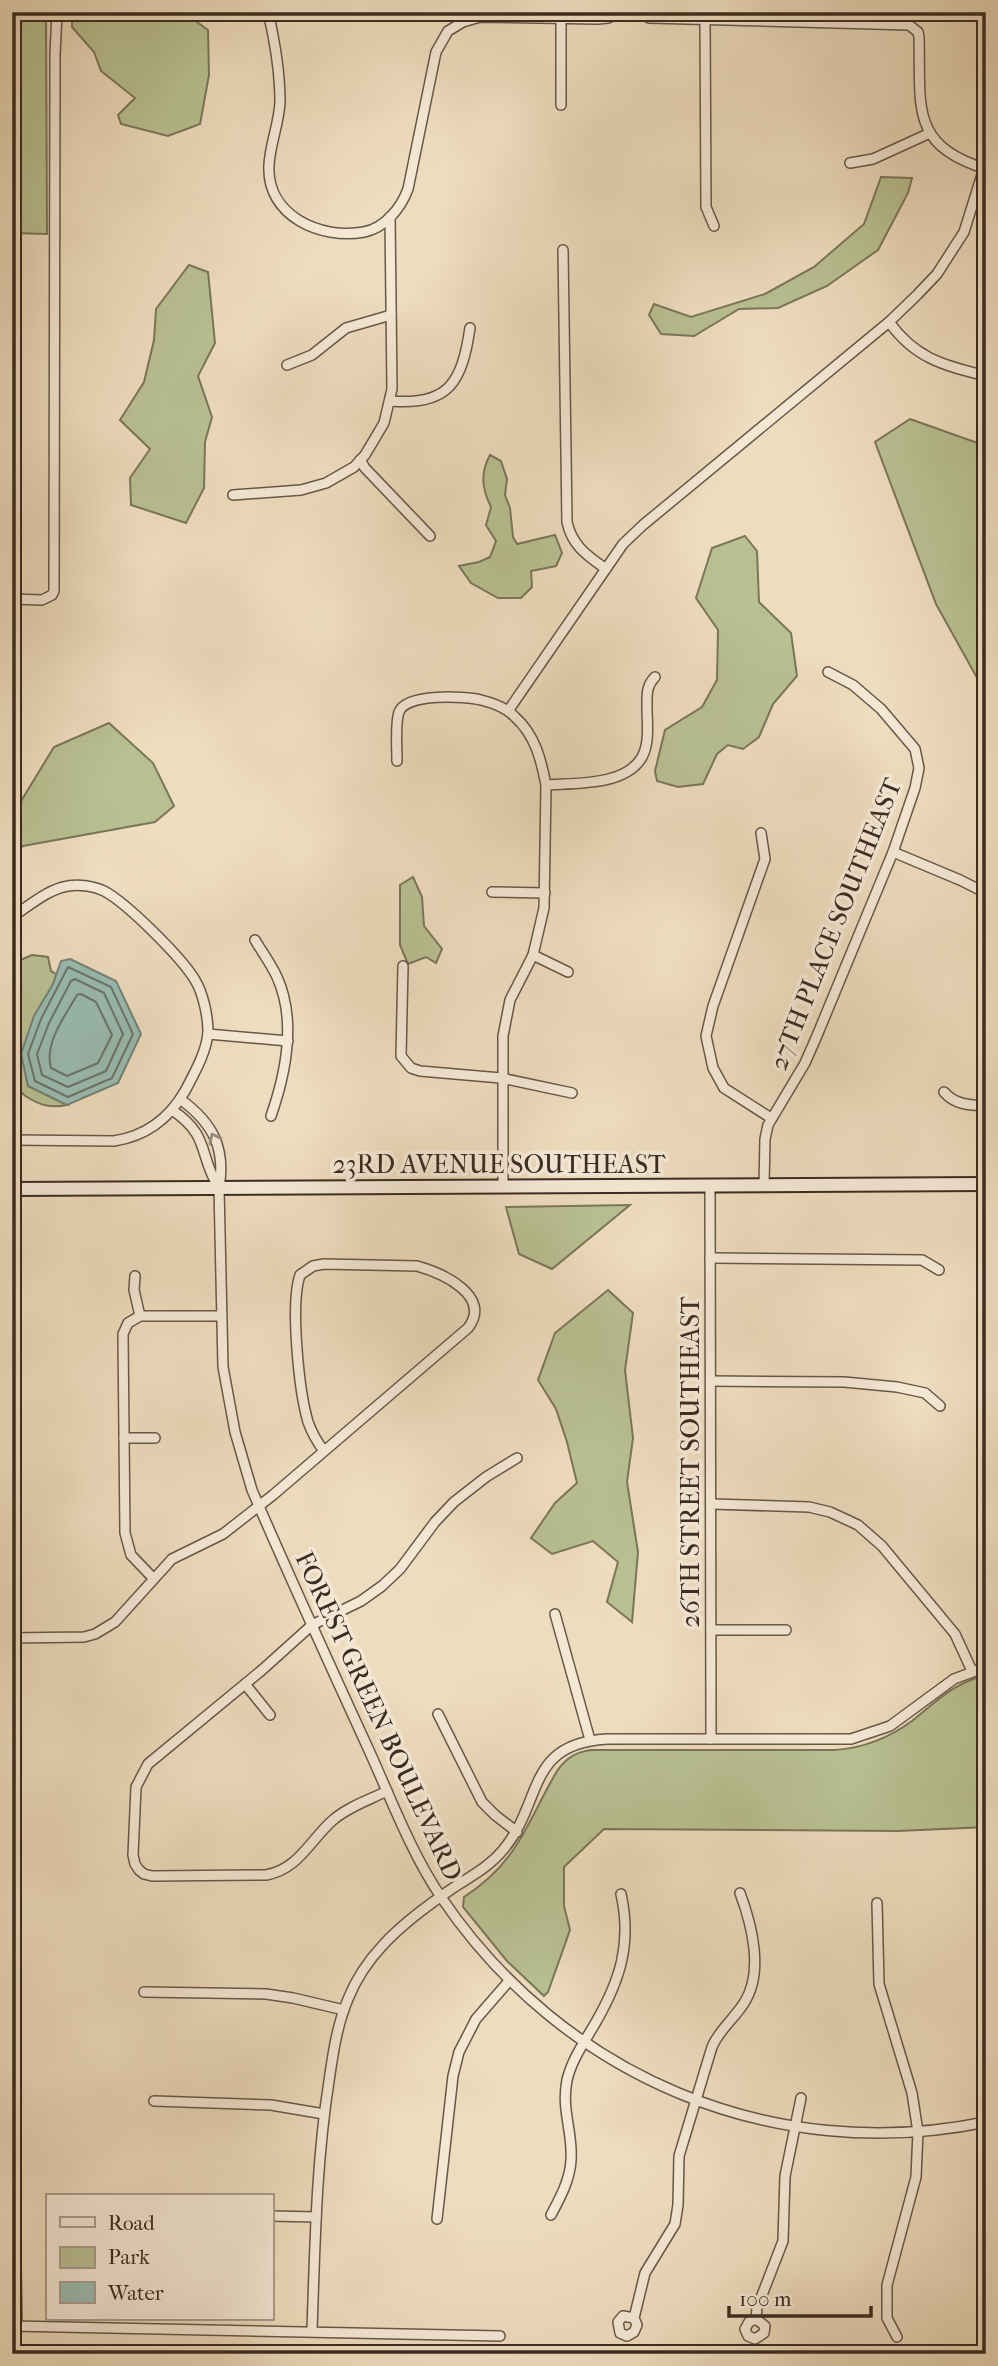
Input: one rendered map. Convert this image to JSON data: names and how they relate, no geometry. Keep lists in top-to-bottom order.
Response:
{
  "streets": {
    "street": [
      "27TH PLACE SOUTHEAST",
      "23RD AVENUE SOUTHEAST",
      "26TH STREET SOUTHEAST",
      "FOREST GREEN BOULEVARD"
    ]
  },
  "crossings": [
    ["27TH PLACE SOUTHEAST", "23RD AVENUE SOUTHEAST"],
    ["23RD AVENUE SOUTHEAST", "26TH STREET SOUTHEAST"],
    ["23RD AVENUE SOUTHEAST", "FOREST GREEN BOULEVARD"]
  ],
  "legend": ["Road", "Park", "Water"],
  "scale_bar": "100 m"
}
